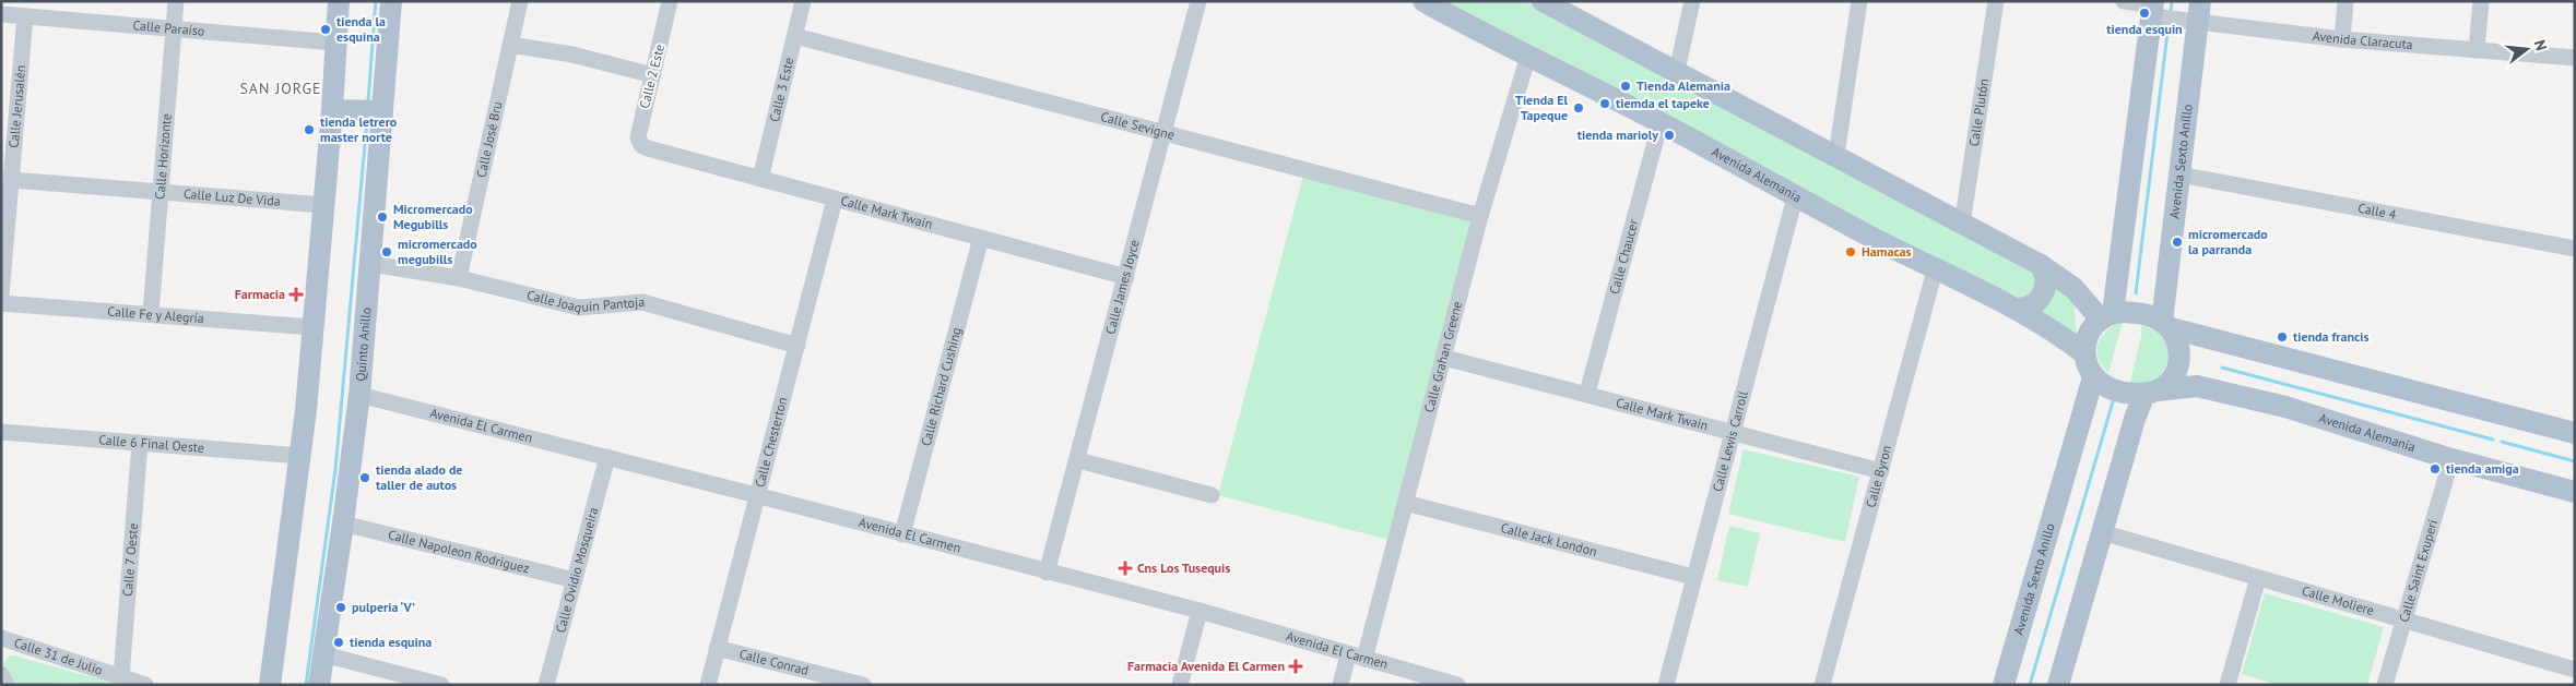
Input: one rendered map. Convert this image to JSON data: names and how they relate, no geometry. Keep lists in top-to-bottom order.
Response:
{
  "streets": {
    "main road": ["Avenida Sexto Anillo", "Avenida Alemania", "Quinto Anillo"],
    "street": [
      "Calle Paraíso",
      "Avenida Claracuta",
      "Calle 2 Este",
      "Calle 3 Este",
      "Calle Jerusalén",
      "Calle Plutón",
      "Calle Sevigne",
      "Calle José Bru",
      "Calle Horizonte",
      "Calle Luz De Vida",
      "Calle 4",
      "Calle Mark Twain",
      "Calle Chaucer",
      "Calle James Joyce",
      "Calle Joaquin Pantoja",
      "Calle Fe y Alegría",
      "Calle Grahan Greene",
      "Calle Richard Cushing",
      "Avenida El Carmen",
      "Calle Lewis Carroll",
      "Calle Chesterton",
      "Calle 6 Final Oeste",
      "Calle Byron",
      "Calle Jack London",
      "Calle Napoleon Rodriguez",
      "Calle 7 Oeste",
      "Calle Ovidio Mosqueira",
      "Calle Saint Exuperi",
      "Calle Moliere",
      "Calle 31 de Julio",
      "Calle Conrad"
    ]
  },
  "crossings": [
    ["Calle Paraíso", "Calle Jerusalén"],
    ["Calle Paraíso", "Calle Horizonte"],
    ["Avenida Claracuta", "Avenida Sexto Anillo"],
    ["Calle 2 Este", "Calle Mark Twain"],
    ["Calle 3 Este", "Calle Sevigne"],
    ["Calle 3 Este", "Calle Mark Twain"],
    ["Calle Jerusalén", "Calle Luz De Vida"],
    ["Calle Sevigne", "Calle James Joyce"],
    ["Calle Sevigne", "Calle Grahan Greene"],
    ["Calle José Bru", "Calle Joaquin Pantoja"],
    ["Calle Horizonte", "Calle Luz De Vida"],
    ["Calle Horizonte", "Calle Fe y Alegría"],
    ["Avenida Sexto Anillo", "Avenida Alemania"],
    ["Avenida Sexto Anillo", "Calle 4"],
    ["Avenida Alemania", "Calle Chaucer"],
    ["Avenida Alemania", "Calle Grahan Greene"],
    ["Avenida Alemania", "Calle Lewis Carroll"],
    ["Avenida Alemania", "Calle Byron"],
    ["Avenida Alemania", "Calle Saint Exuperi"],
    ["Calle Mark Twain", "Calle Chaucer"],
    ["Calle Mark Twain", "Calle James Joyce"],
    ["Calle Mark Twain", "Calle Grahan Greene"],
    ["Calle Mark Twain", "Calle Richard Cushing"],
    ["Calle Mark Twain", "Calle Lewis Carroll"],
    ["Calle Mark Twain", "Calle Chesterton"],
    ["Calle Mark Twain", "Calle Byron"],
    ["Calle James Joyce", "Avenida El Carmen"],
    ["Calle Joaquin Pantoja", "Quinto Anillo"],
    ["Calle Joaquin Pantoja", "Calle Chesterton"],
    ["Quinto Anillo", "Avenida El Carmen"],
    ["Quinto Anillo", "Calle Napoleon Rodriguez"],
    ["Calle Grahan Greene", "Avenida El Carmen"],
    ["Calle Grahan Greene", "Calle Jack London"],
    ["Calle Richard Cushing", "Avenida El Carmen"],
    ["Avenida El Carmen", "Calle Chesterton"],
    ["Avenida El Carmen", "Calle Ovidio Mosqueira"],
    ["Calle Lewis Carroll", "Calle Jack London"],
    ["Calle Chesterton", "Calle Conrad"],
    ["Calle 6 Final Oeste", "Calle 7 Oeste"],
    ["Calle Napoleon Rodriguez", "Calle Ovidio Mosqueira"],
    ["Calle 7 Oeste", "Calle 31 de Julio"],
    ["Calle Saint Exuperi", "Calle Moliere"]
  ],
  "districts": ["SAN JORGE"],
  "places": {
    "other": [
      "tienda esquin",
      "tienda la esquina",
      "Tienda Alemania",
      "tiemda el tapeke",
      "Tienda El Tapeque",
      "tienda letrero master norte",
      "tienda marioly",
      "Micromercado Megubills",
      "micromercado la parranda",
      "micromercado megubills",
      "Hamacas",
      "tienda francis",
      "tienda amiga",
      "tienda alado de taller de autos",
      "pulperia ‘V’",
      "tienda esquina"
    ],
    "health": ["Farmacia", "Cns Los Tusequis", "Farmacia Avenida El Carmen"]
  },
  "north": "right"
}
